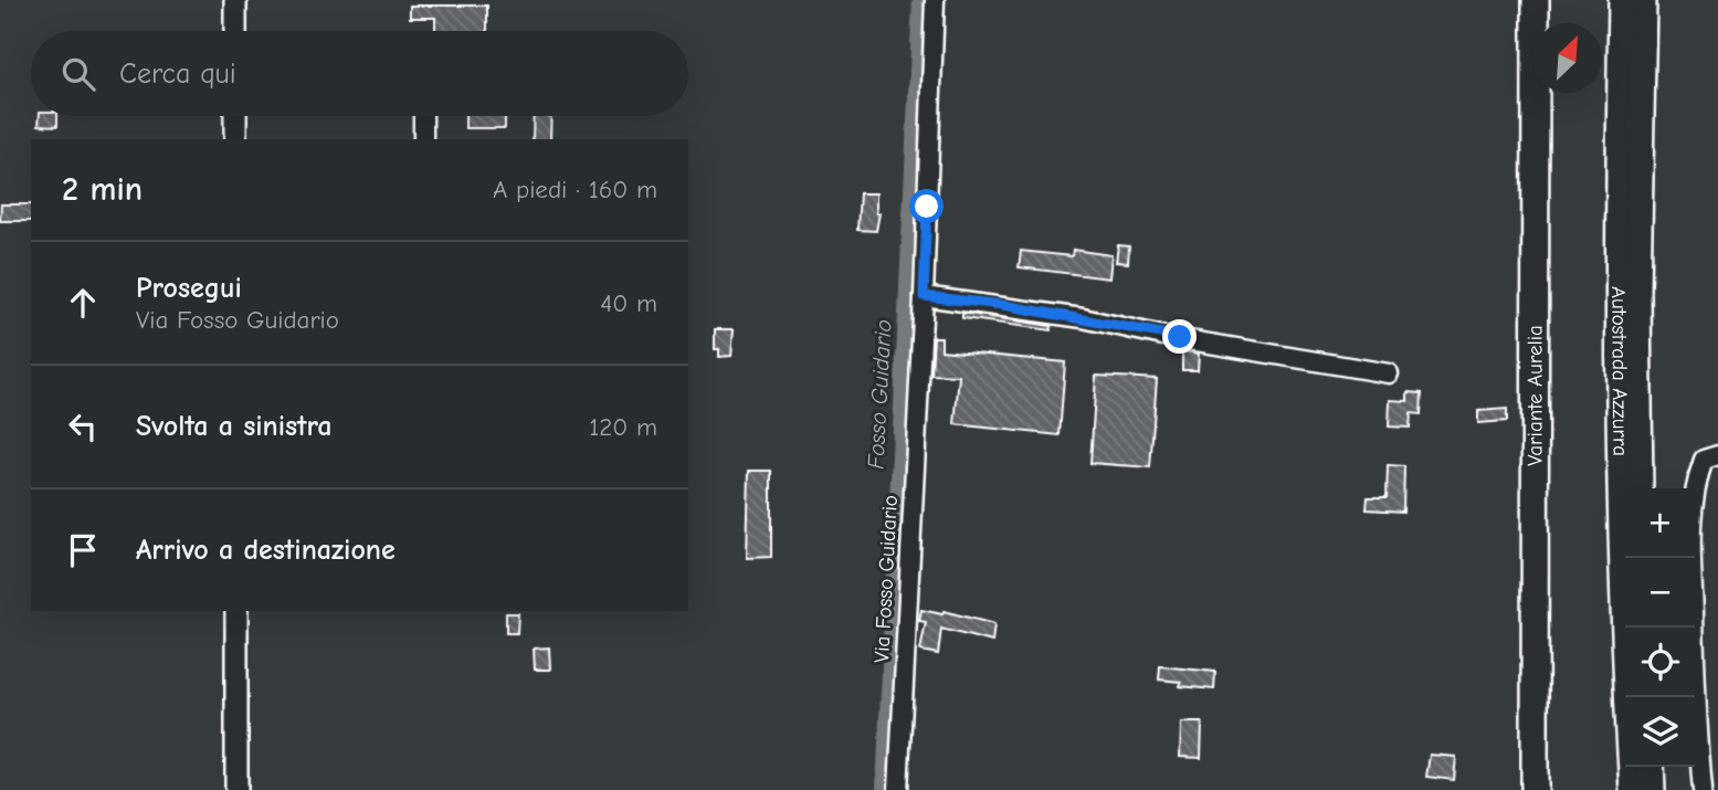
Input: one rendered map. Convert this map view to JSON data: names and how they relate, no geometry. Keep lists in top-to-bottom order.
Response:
{
  "streets": {
    "highway": ["Autostrada Azzurra", "Variante Aurelia"],
    "street": ["Via Fosso Guidario"]
  },
  "water": ["Fosso Guidario"],
  "north": "top right",
  "page": {
    "search": "Cerca qui",
    "heading": ["2 min", "A piedi · 160 m"],
    "list": [
      ["Prosegui", "Via Fosso Guidario", "40 m"],
      ["Svolta a sinistra", "120 m"],
      "Arrivo a destinazione"
    ],
    "map_buttons": ["+", "−"]
  }
}
